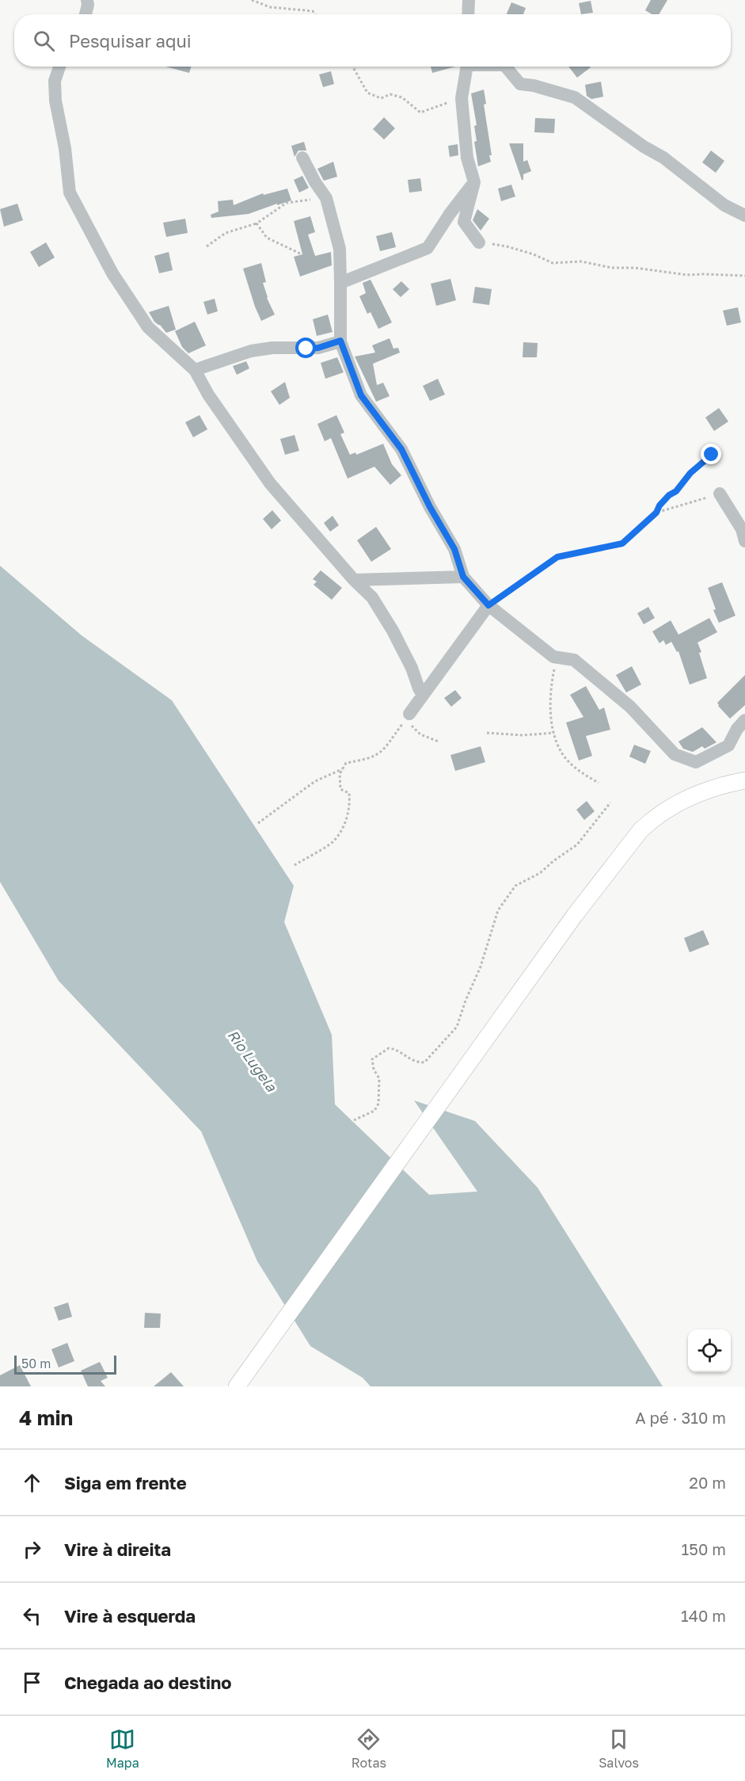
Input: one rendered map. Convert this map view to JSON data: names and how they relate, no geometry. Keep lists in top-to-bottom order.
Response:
{
  "water": ["Rio Lugela"],
  "scale_bar": "50 m",
  "page": {
    "search": "Pesquisar aqui",
    "scale": "50 m",
    "heading": ["4 min", "A pé · 310 m"],
    "list": [
      ["Siga em frente", "20 m"],
      ["Vire à direita", "150 m"],
      ["Vire à esquerda", "140 m"],
      "Chegada ao destino"
    ],
    "nav": ["Mapa", "Rotas", "Salvos"]
  }
}
